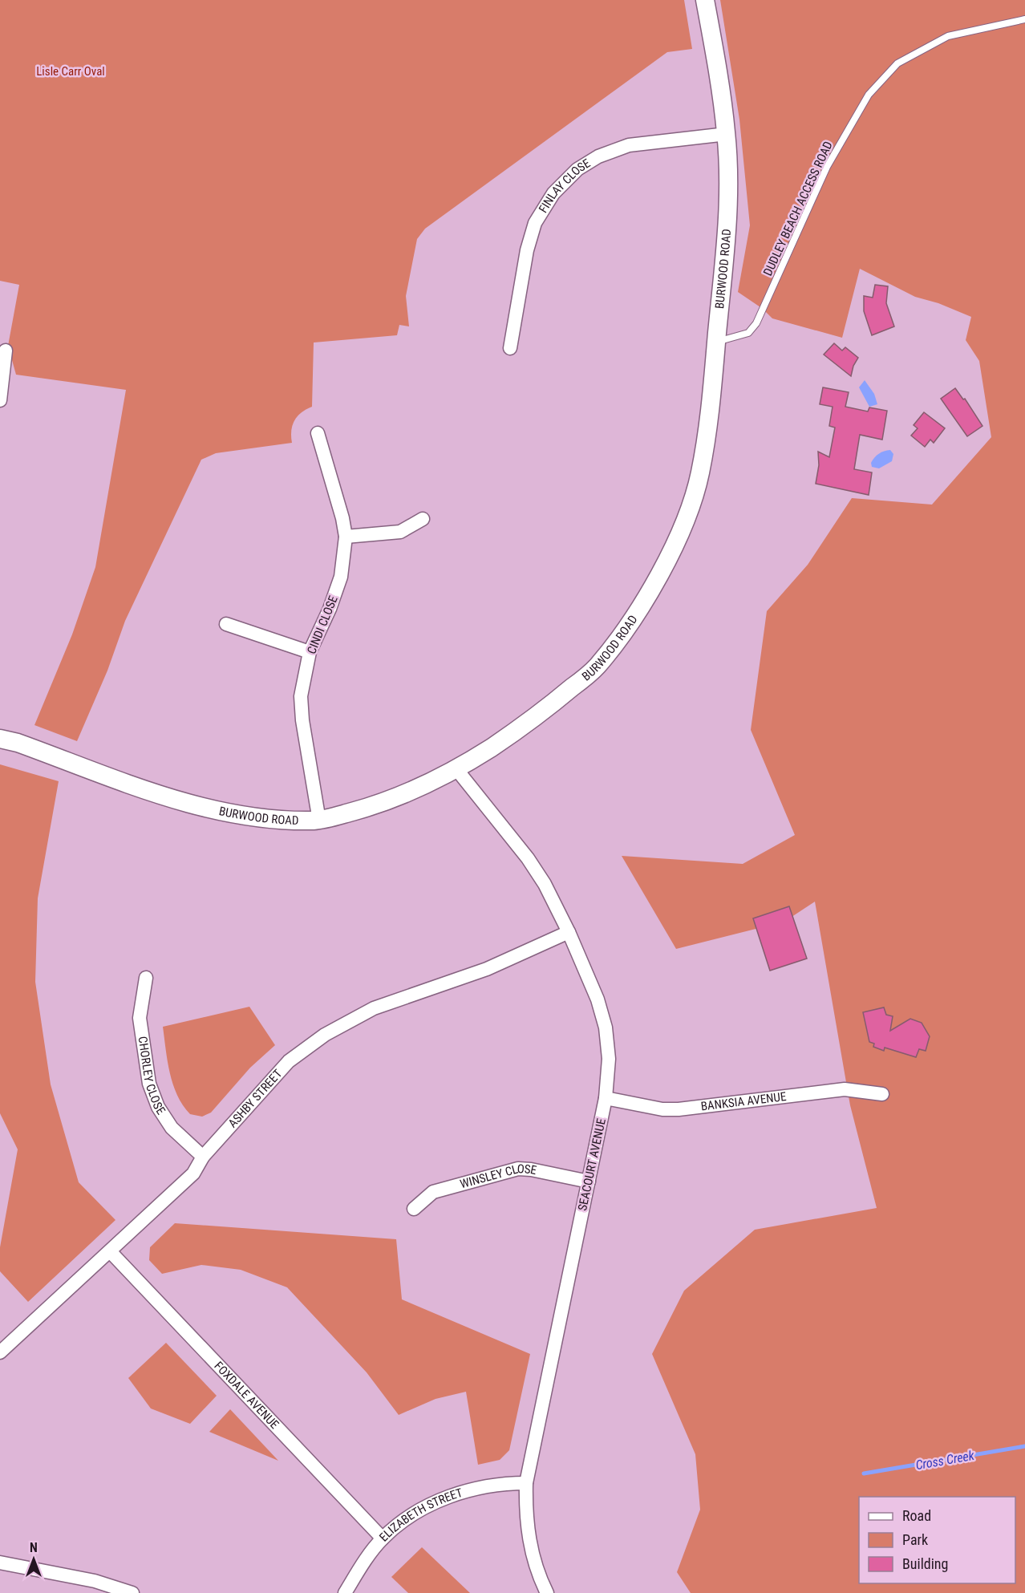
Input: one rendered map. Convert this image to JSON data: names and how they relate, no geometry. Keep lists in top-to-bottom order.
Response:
{
  "streets": {
    "main road": ["BURWOOD ROAD"],
    "street": [
      "FINLAY CLOSE",
      "CINDI CLOSE",
      "CHORLEY CLOSE",
      "ASHBY STREET",
      "BANKSIA AVENUE",
      "SEACOURT AVENUE",
      "WINSLEY CLOSE",
      "FOXDALE AVENUE",
      "ELIZABETH STREET"
    ],
    "lane": ["DUDLEY BEACH ACCESS ROAD"]
  },
  "crossings": [
    ["FINLAY CLOSE", "BURWOOD ROAD"],
    ["DUDLEY BEACH ACCESS ROAD", "BURWOOD ROAD"],
    ["BURWOOD ROAD", "CINDI CLOSE"],
    ["BURWOOD ROAD", "SEACOURT AVENUE"],
    ["CHORLEY CLOSE", "ASHBY STREET"],
    ["ASHBY STREET", "SEACOURT AVENUE"],
    ["ASHBY STREET", "FOXDALE AVENUE"],
    ["BANKSIA AVENUE", "SEACOURT AVENUE"],
    ["SEACOURT AVENUE", "WINSLEY CLOSE"],
    ["SEACOURT AVENUE", "ELIZABETH STREET"],
    ["FOXDALE AVENUE", "ELIZABETH STREET"]
  ],
  "water": ["Cross Creek"],
  "parks": ["Lisle Carr Oval"],
  "legend": ["Road", "Park", "Building"],
  "north": "top"
}
